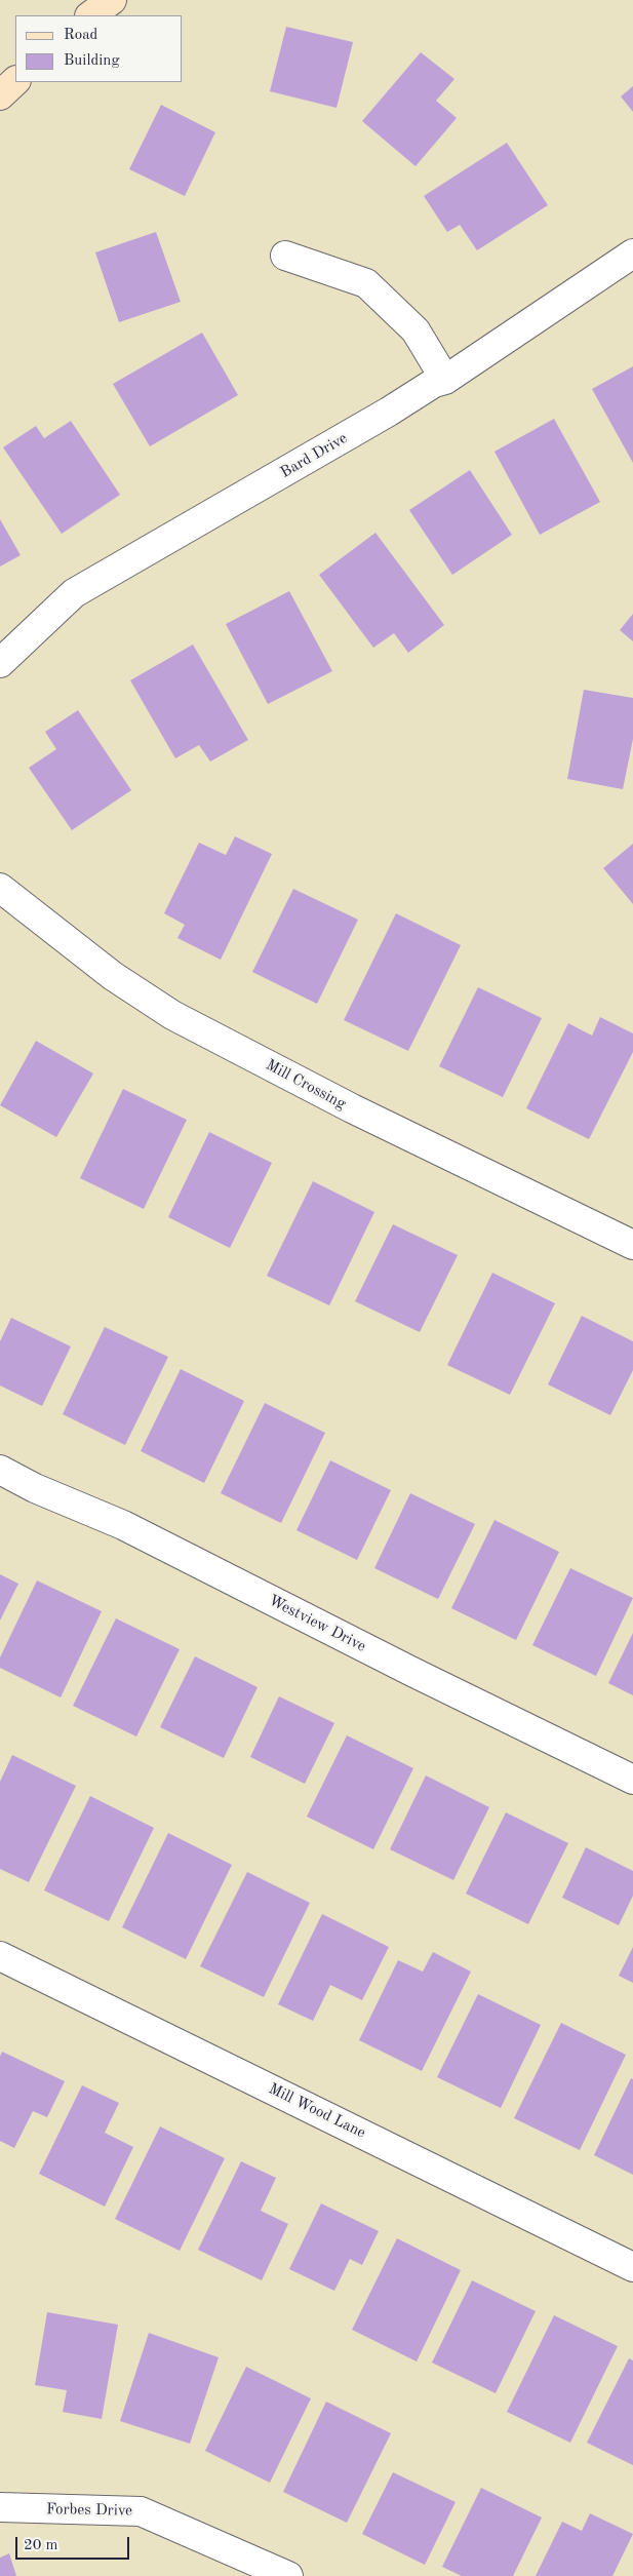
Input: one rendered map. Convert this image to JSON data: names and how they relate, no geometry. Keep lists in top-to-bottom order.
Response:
{
  "streets": {
    "street": [
      "Bard Drive",
      "Mill Crossing",
      "Westview Drive",
      "Mill Wood Lane",
      "Forbes Drive"
    ]
  },
  "legend": ["Road", "Building"],
  "scale_bar": "20 m"
}
